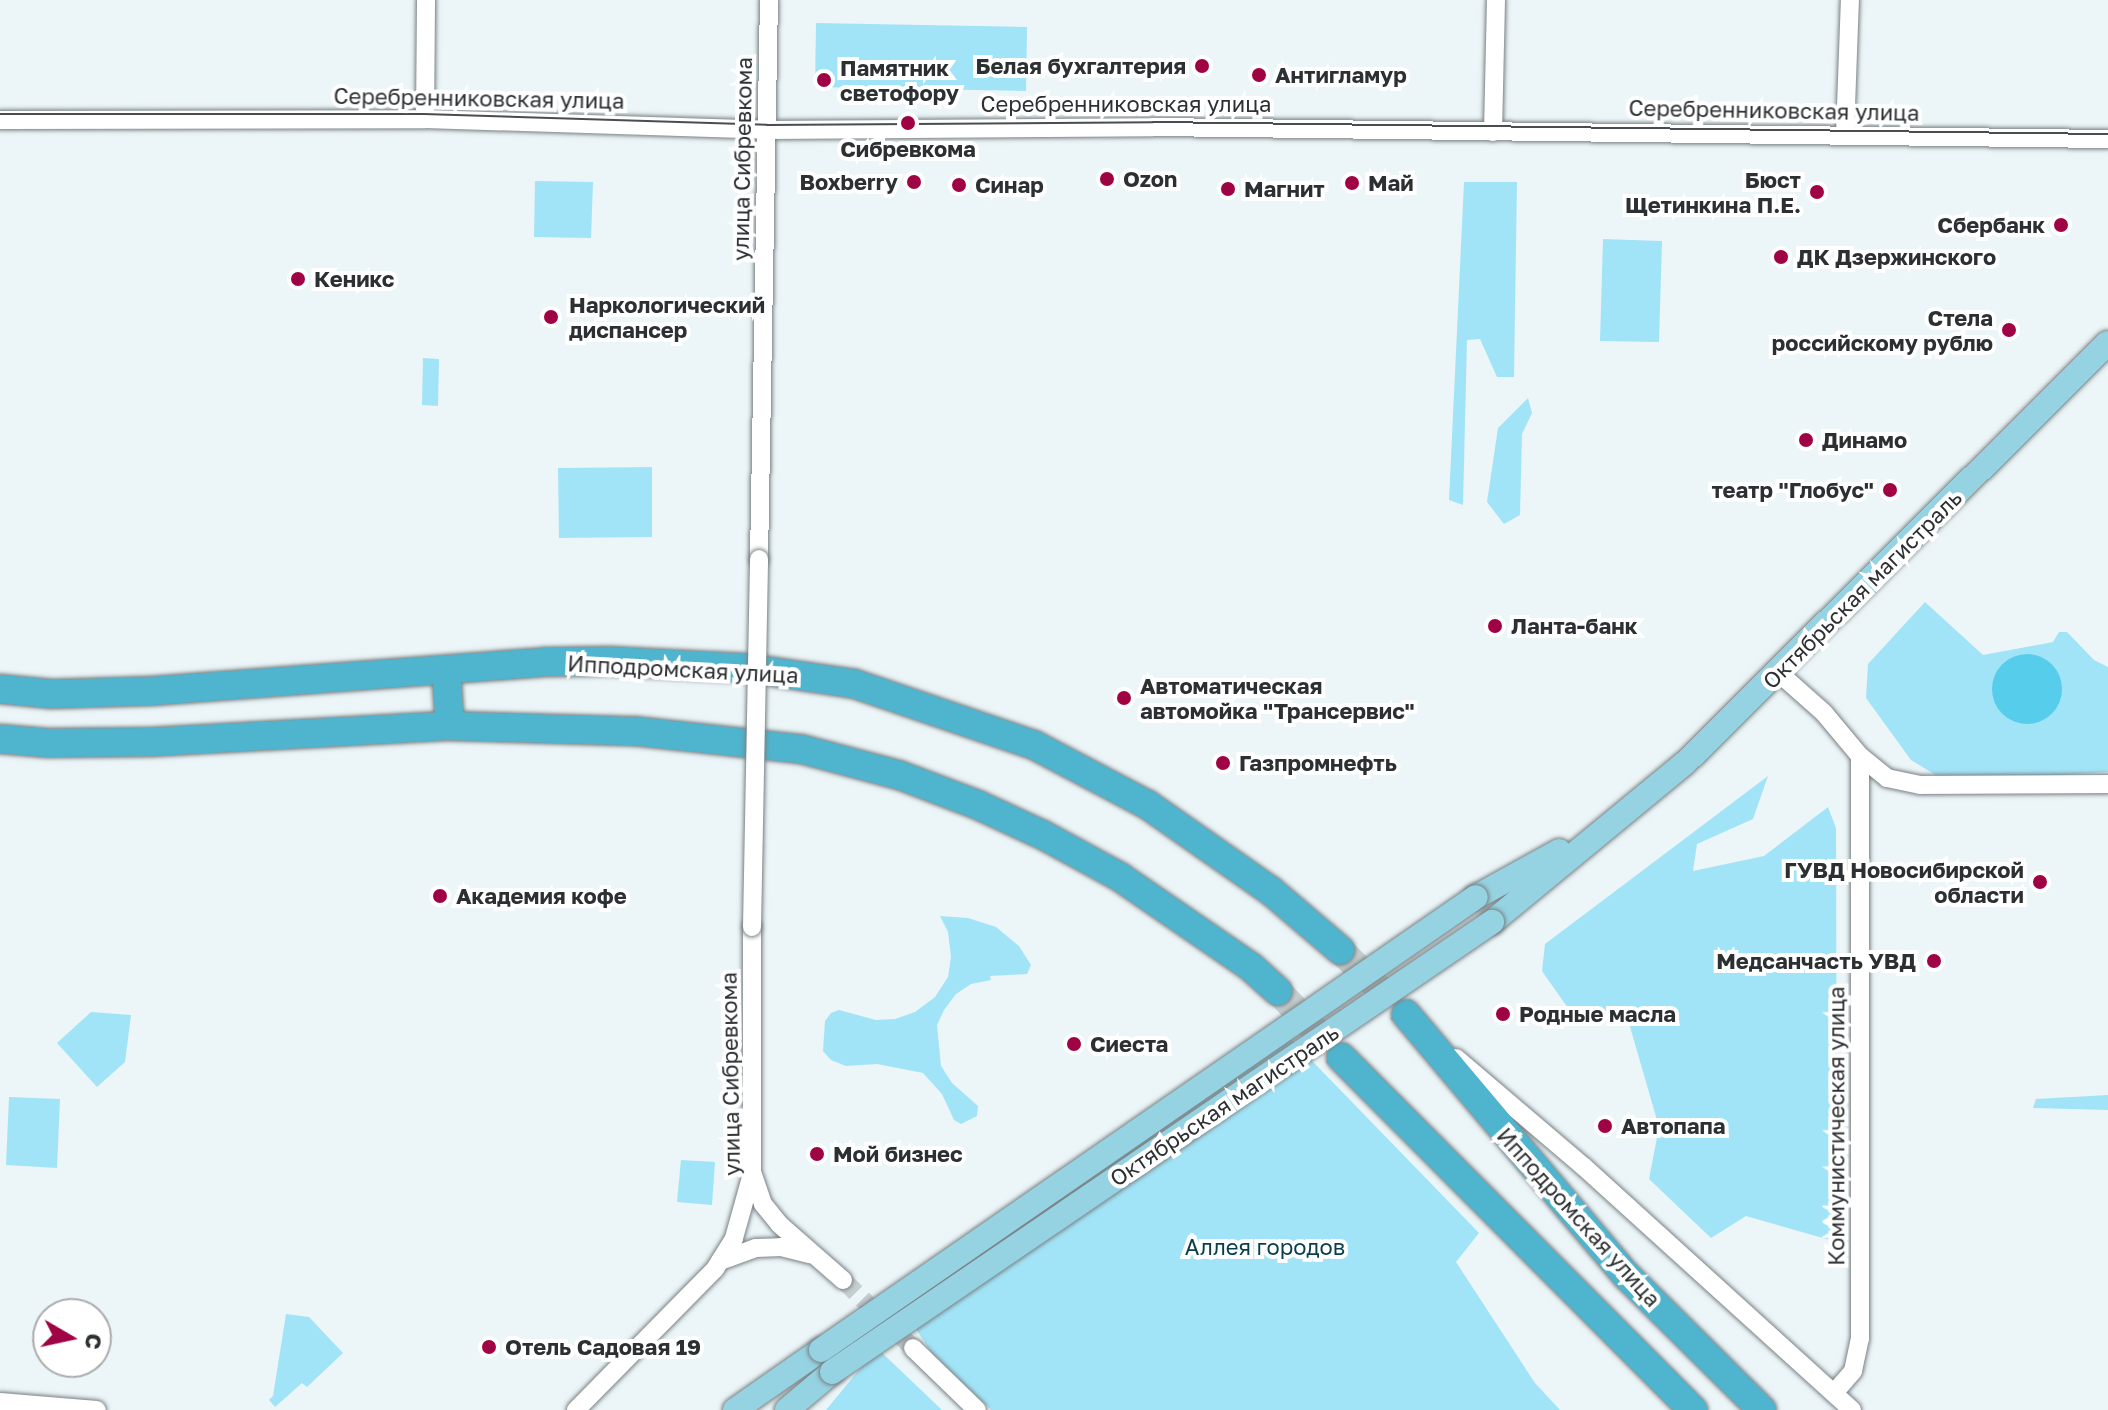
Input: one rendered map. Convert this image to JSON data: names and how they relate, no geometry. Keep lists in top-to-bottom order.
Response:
{
  "streets": {
    "highway": ["Ипподромская улица"],
    "main road": ["Октябрьская магистраль"],
    "street": ["Серебренниковская улица", "улица Сибревкома", "Коммунистическая улица"]
  },
  "crossings": [
    ["Серебренниковская улица", "улица Сибревкома"]
  ],
  "parks": ["Аллея городов"],
  "places": [
    "Белая бухгалтерия",
    "Антигламур",
    "Памятник светофору",
    "Сибревкома",
    "Ozon",
    "Boxberry",
    "Май",
    "Синар",
    "Магнит",
    "Бюст Щетинкина П.Е.",
    "Сбербанк",
    "ДК Дзержинского",
    "Кеникс",
    "Наркологический диспансер",
    "Стела российскому рублю",
    "Динамо",
    "театр \"Глобус\"",
    "Ланта-банк",
    "Автоматическая автомойка \"Трансервис\"",
    "Газпромнефть",
    "ГУВД Новосибирской области",
    "Академия кофе",
    "Медсанчасть УВД",
    "Родные масла",
    "Сиеста",
    "Автопапа",
    "Мой бизнес",
    "Отель Садовая 19"
  ],
  "north": "right"
}
